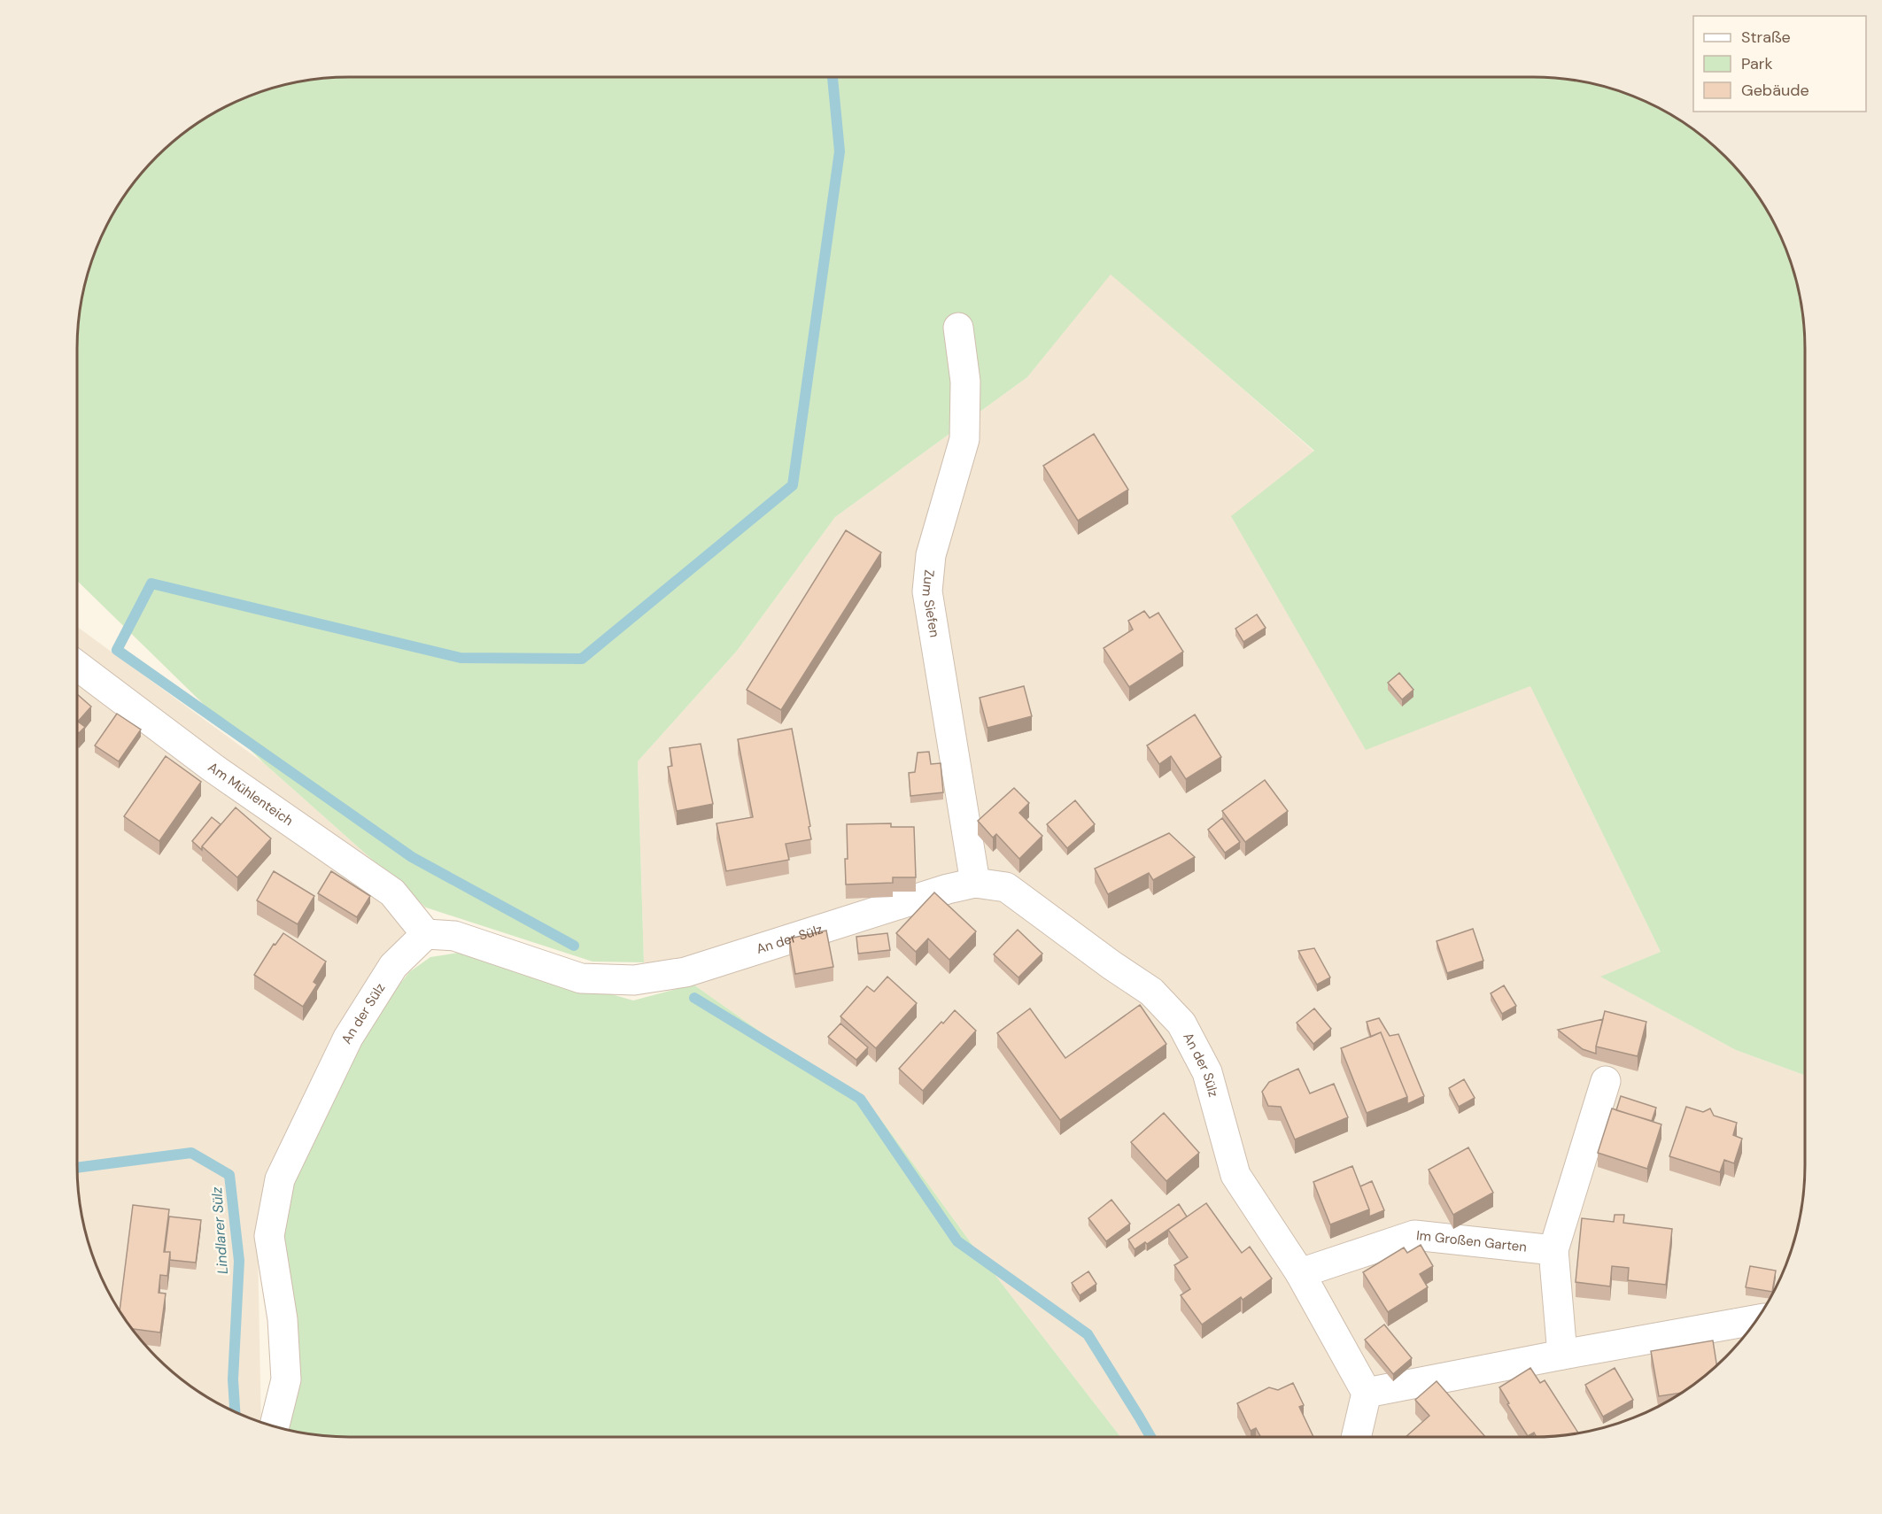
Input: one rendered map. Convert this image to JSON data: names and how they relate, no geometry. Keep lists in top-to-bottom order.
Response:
{
  "streets": {
    "street": [
      "Zum Siefen",
      "Am Mühlenteich",
      "An der Sülz",
      "Im Großen Garten"
    ]
  },
  "crossings": [
    ["Zum Siefen", "An der Sülz"],
    ["Am Mühlenteich", "An der Sülz"],
    ["An der Sülz", "Im Großen Garten"]
  ],
  "water": ["Lindlarer Sülz"],
  "legend": ["Straße", "Park", "Gebäude"]
}
